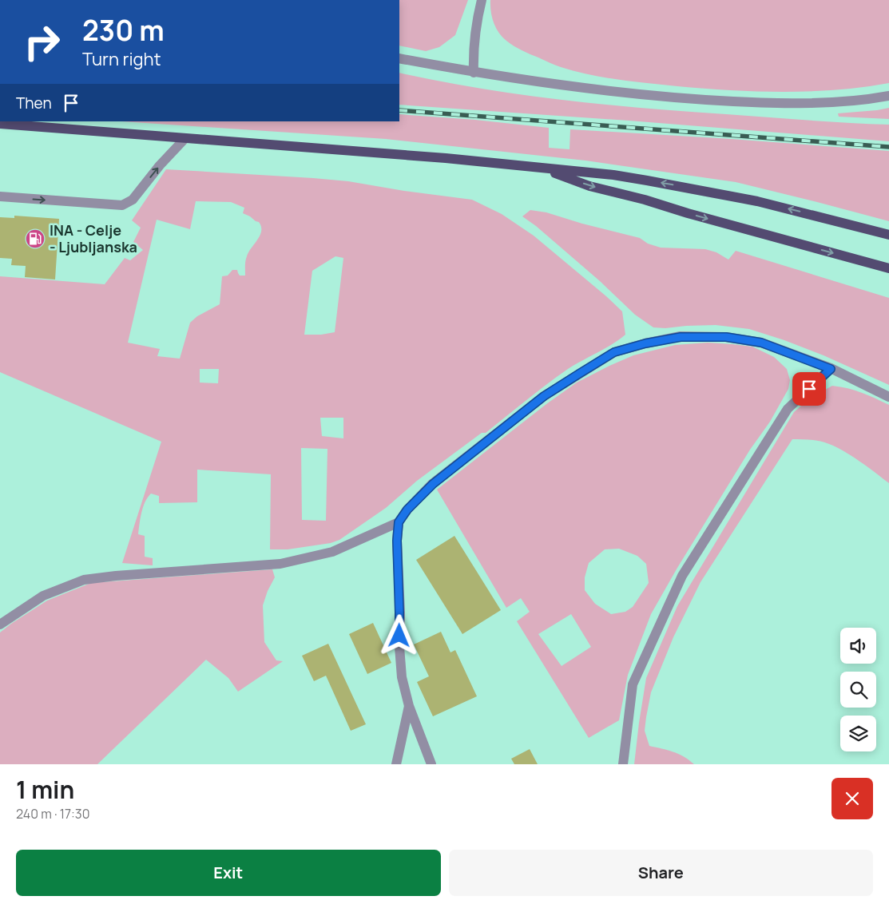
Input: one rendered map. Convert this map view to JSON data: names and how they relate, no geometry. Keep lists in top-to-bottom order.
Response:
{
  "places": {
    "fuel station": ["INA - Celje - Ljubljanska"]
  },
  "page": {
    "turn": ["230 m", "Turn right"],
    "then": "Then",
    "heading": ["1 min", "240 m · 17:30"],
    "buttons": ["Exit", "Share"]
  }
}
